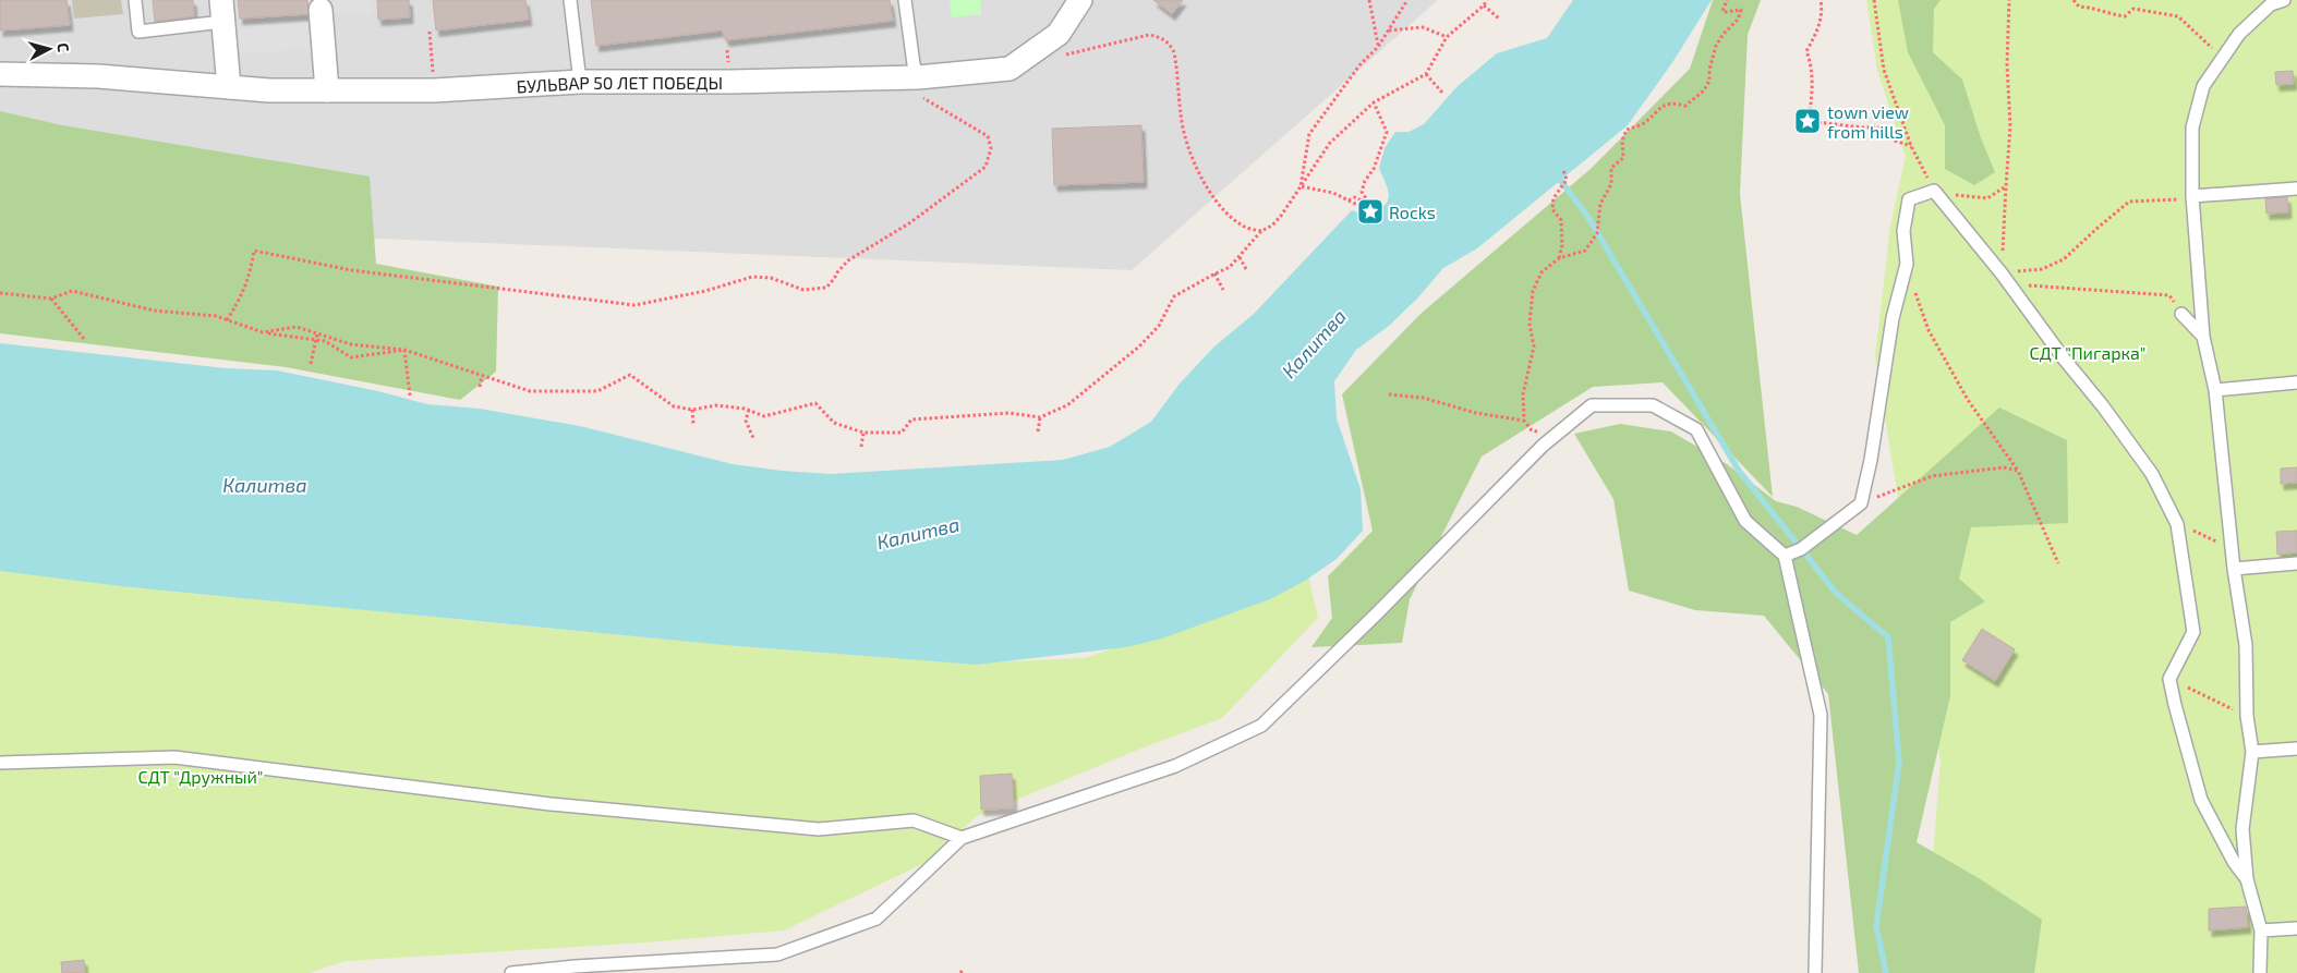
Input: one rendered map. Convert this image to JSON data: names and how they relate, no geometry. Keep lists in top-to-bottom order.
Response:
{
  "streets": {
    "street": ["БУЛЬВАР 50 ЛЕТ ПОБЕДЫ"]
  },
  "water": ["Калитва"],
  "parks": ["СДТ \"Пигарка\"", "СДТ \"Дружный\""],
  "places": {
    "place": ["town view from hills", "Rocks"]
  },
  "north": "right"
}
